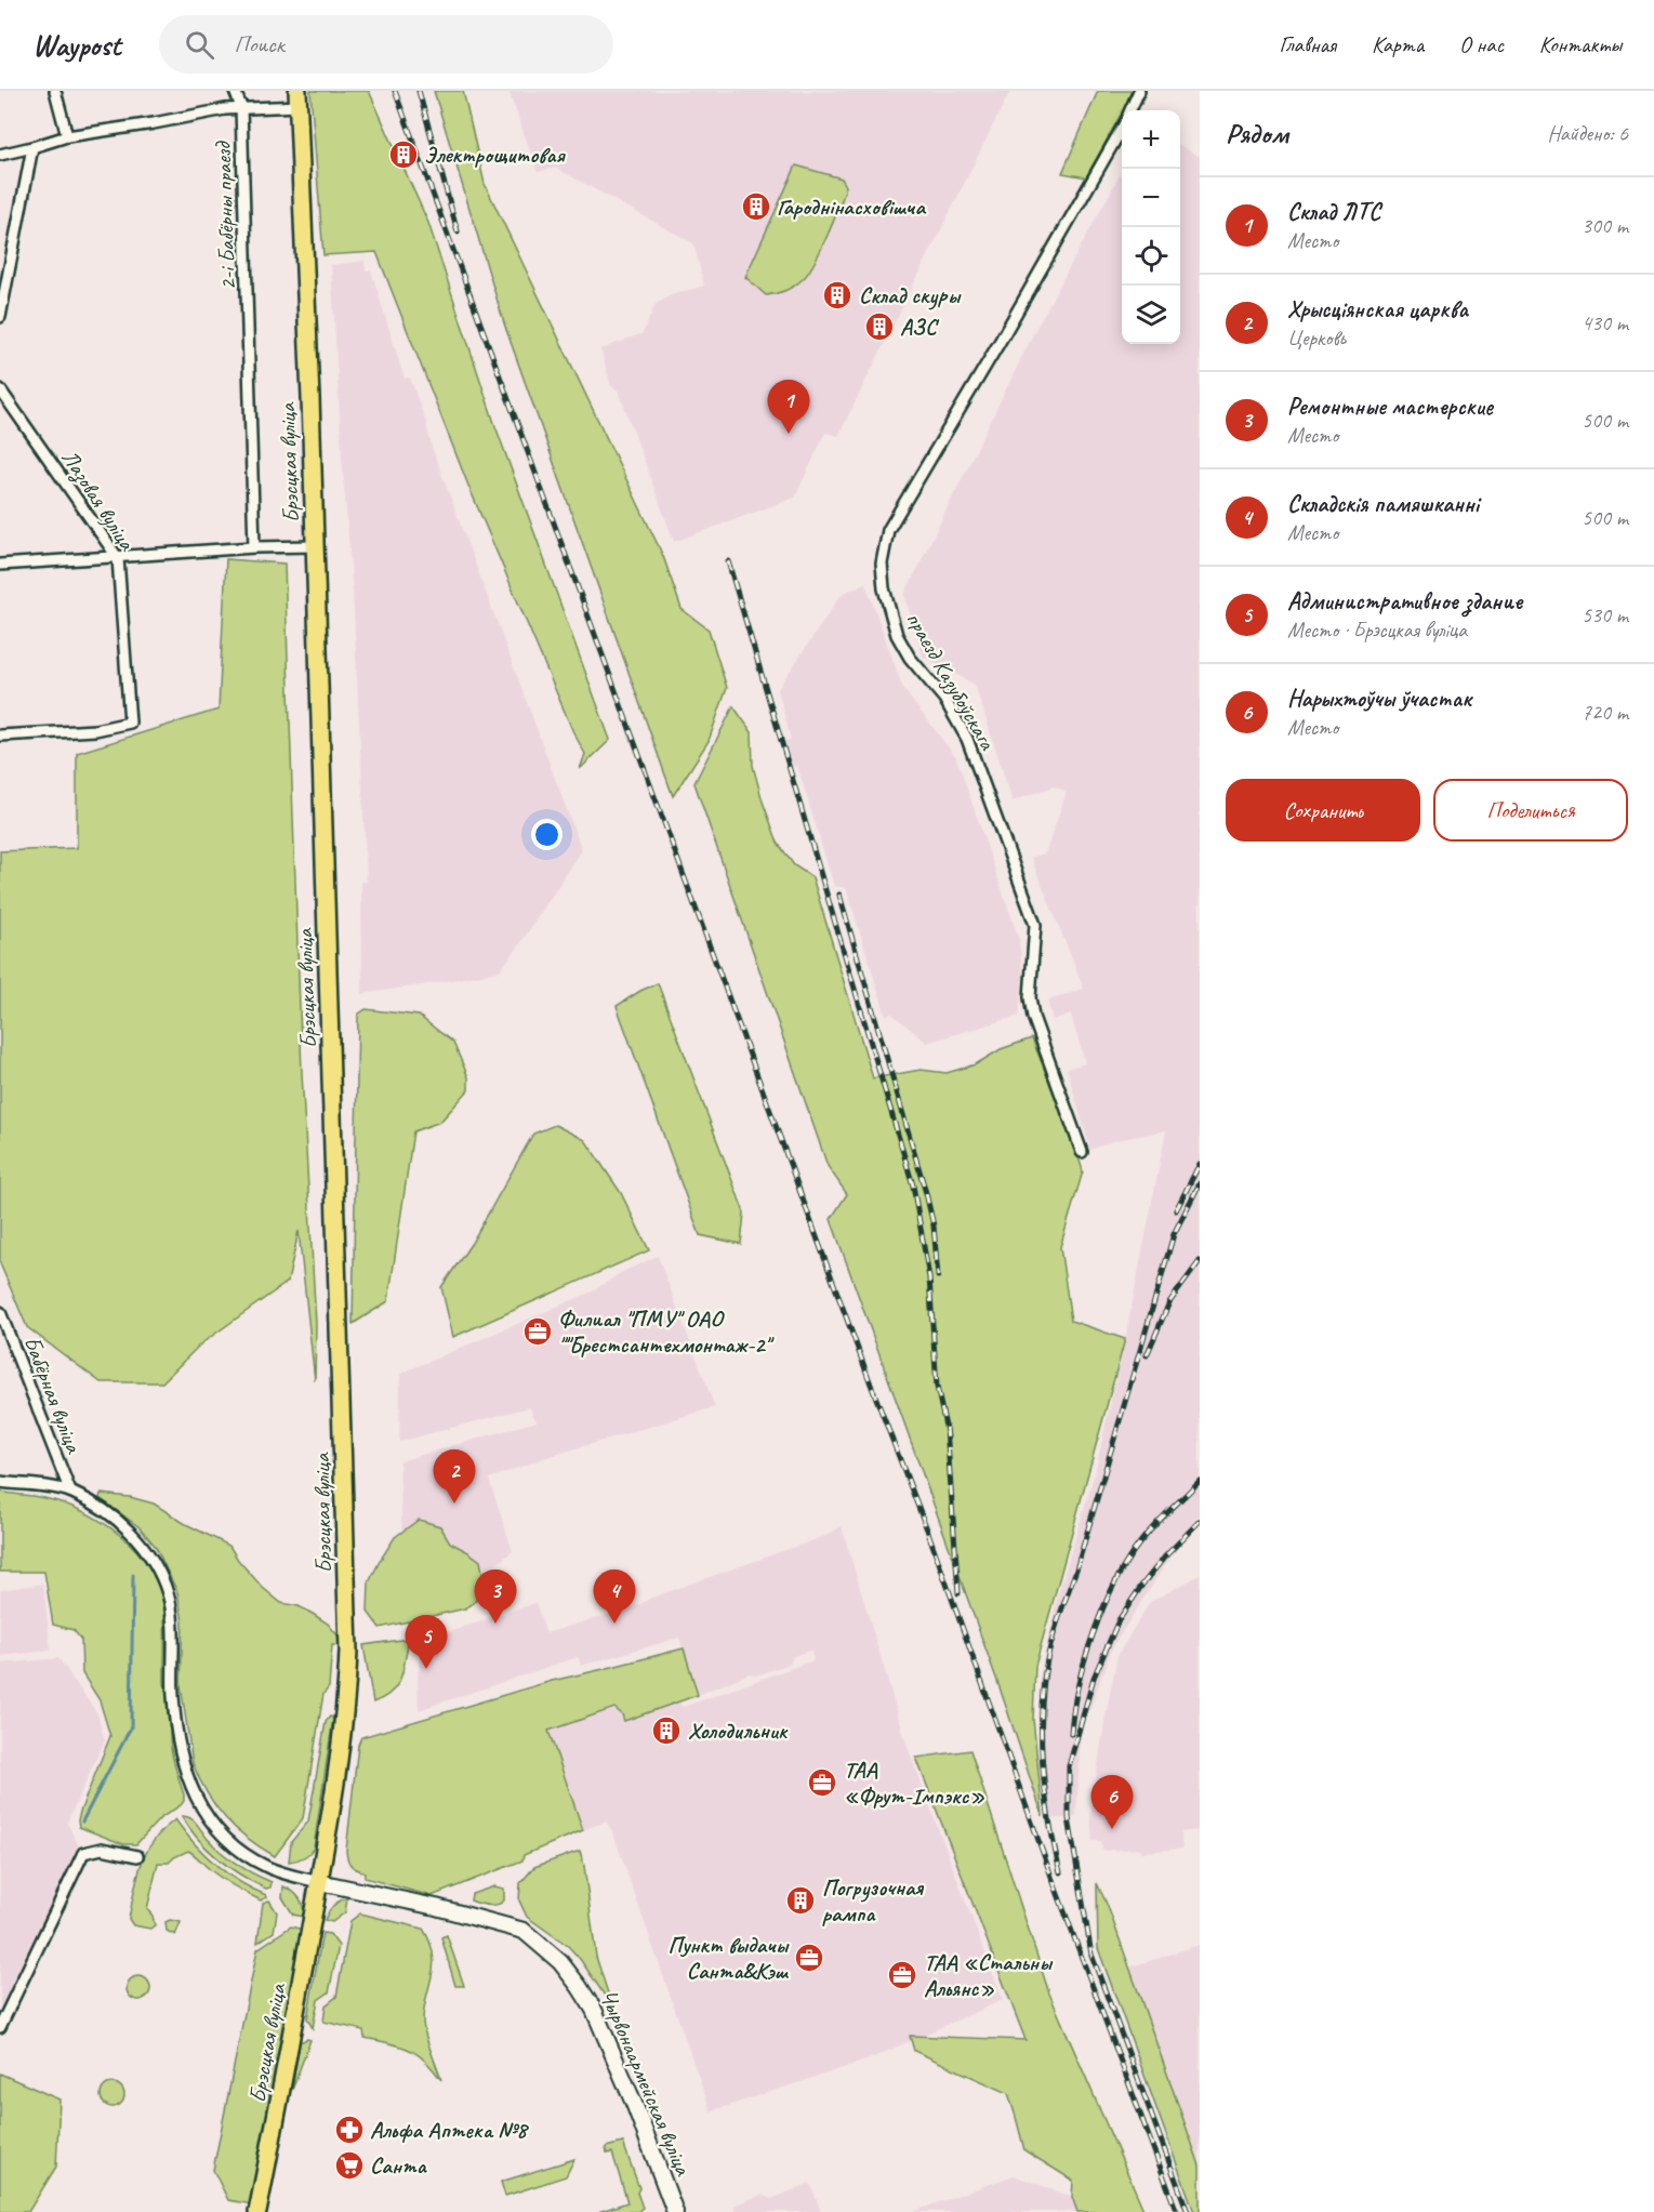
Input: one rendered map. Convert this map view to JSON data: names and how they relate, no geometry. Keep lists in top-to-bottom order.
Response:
{
  "streets": {
    "main road": ["Брэсцкая вуліца"],
    "street": [
      "2-і Бабёрны праезд",
      "Лазовая вуліца",
      "праезд Казубоўскага",
      "Бабёрная вуліца",
      "Чырвонаармейская вуліца"
    ]
  },
  "crossings": [
    ["Брэсцкая вуліца", "Чырвонаармейская вуліца"]
  ],
  "places": {
    "building": [
      "Электрощитовая",
      "Гароднінасховішча",
      "Склад скуры",
      "АЗС",
      "Холодильник",
      "Погрузочная рампа"
    ],
    "office": [
      "Филиал \"ПМУ\" ОАО \"\"Брестсантехмонтаж-2\"",
      "ТАА «Фрут-Імпэкс»",
      "Пункт выдачы Санта&Кэш",
      "ТАА «Стальны Альянс»"
    ],
    "pharmacy": ["Альфа Аптека №8"],
    "supermarket": ["Санта"]
  },
  "page": {
    "header": "Waypost",
    "search": "Поиск",
    "nav": [
      "Главная",
      "Карта",
      "О нас",
      "Контакты"
    ],
    "heading": ["Рядом", "Найдено: 6"],
    "map_buttons": ["+", "−"],
    "list": [
      {
        "mark": "1",
        "name": "Склад ЛТС",
        "note": "Место",
        "value": "300 m"
      },
      {
        "mark": "2",
        "name": "Хрысціянская царква",
        "note": "Церковь",
        "value": "430 m"
      },
      {
        "mark": "3",
        "name": "Ремонтные мастерские",
        "note": "Место",
        "value": "500 m"
      },
      {
        "mark": "4",
        "name": "Складскія памяшканні",
        "note": "Место",
        "value": "500 m"
      },
      {
        "mark": "5",
        "name": "Административное здание",
        "note": "Место · Брэсцкая вуліца",
        "value": "530 m"
      },
      {
        "mark": "6",
        "name": "Нарыхтоўчы ўчастак",
        "note": "Место",
        "value": "720 m"
      }
    ],
    "pins": [
      "1",
      "2",
      "3",
      "4",
      "5",
      "6"
    ],
    "buttons": ["Сохранить", "Поделиться"]
  }
}
